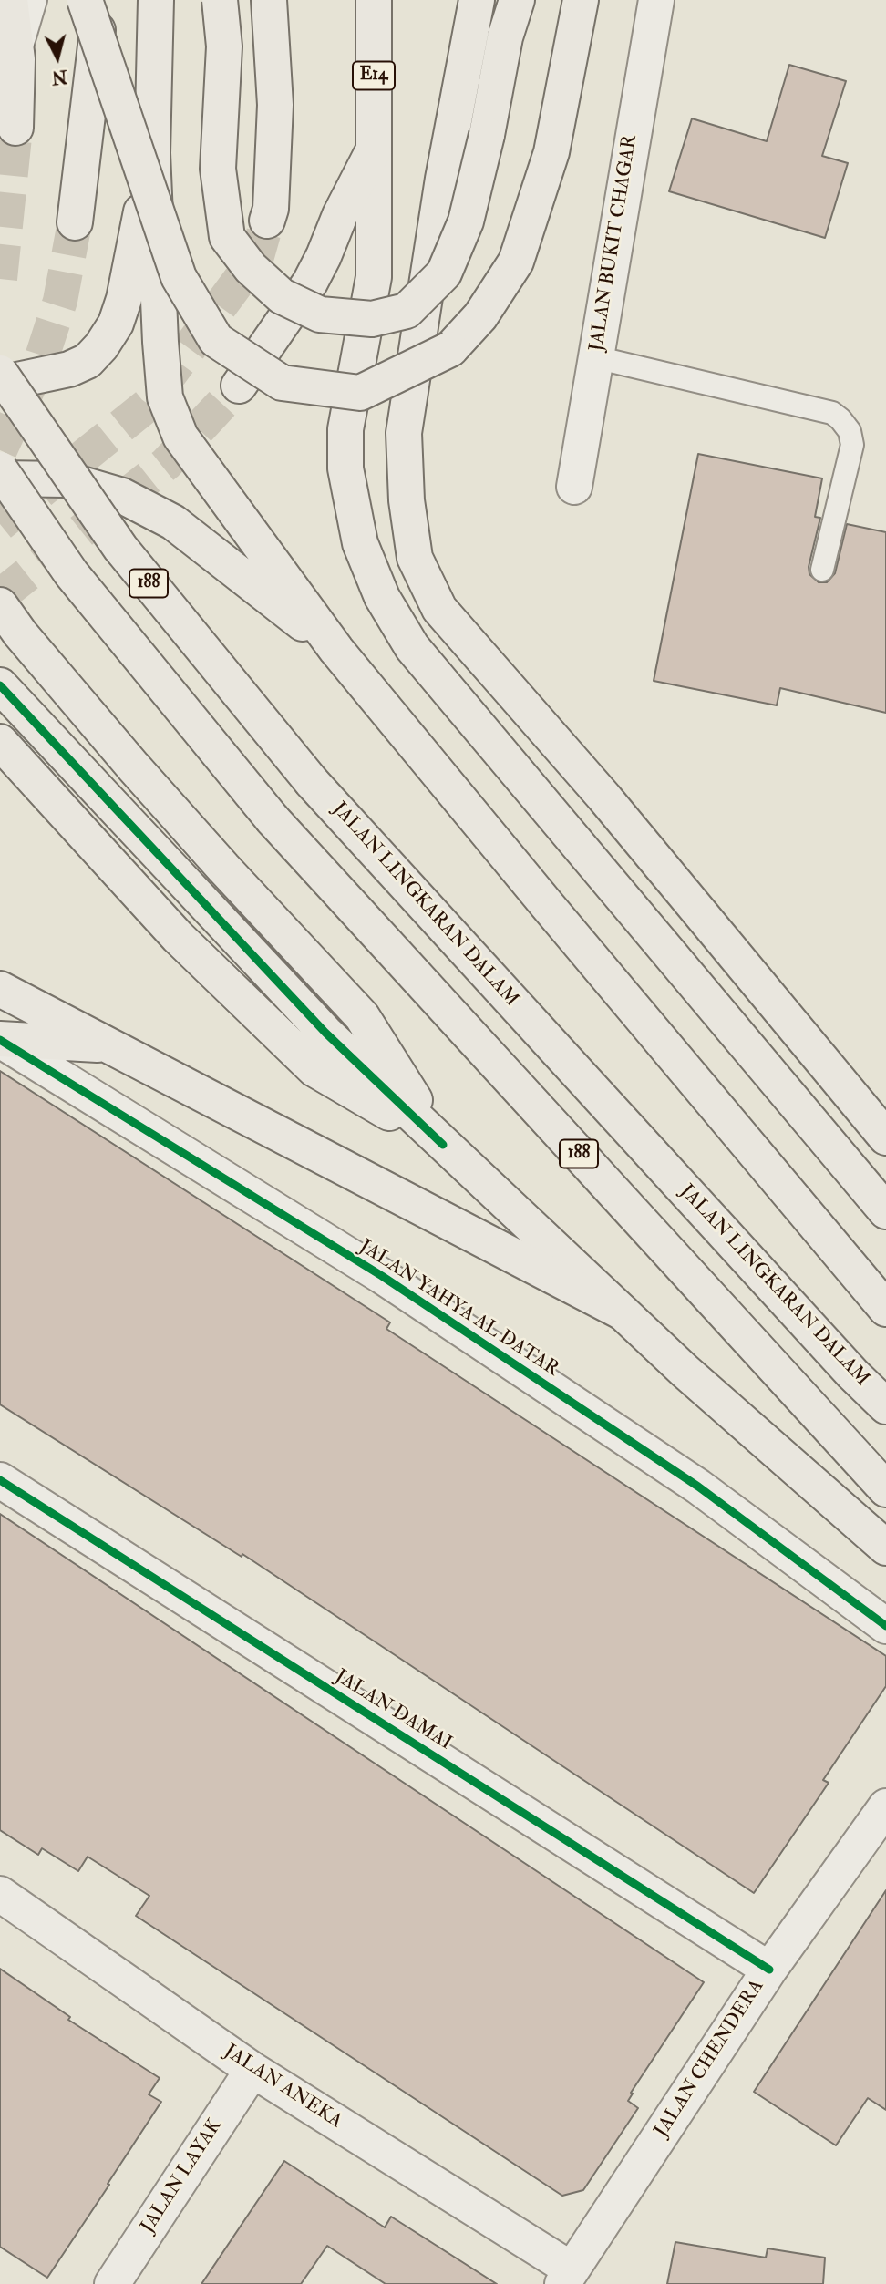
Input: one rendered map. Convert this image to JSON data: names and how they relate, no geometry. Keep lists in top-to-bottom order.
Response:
{
  "streets": {
    "highway": ["E14", "188", "JALAN LINGKARAN DALAM"],
    "street": [
      "JALAN BUKIT CHAGAR",
      "JALAN YAHYA AL DATAR",
      "JALAN DAMAI",
      "JALAN CHENDERA",
      "JALAN ANEKA",
      "JALAN LAYAK"
    ]
  },
  "crossings": [
    ["JALAN DAMAI", "JALAN CHENDERA"],
    ["JALAN CHENDERA", "JALAN ANEKA"],
    ["JALAN ANEKA", "JALAN LAYAK"]
  ],
  "north": "bottom"
}
